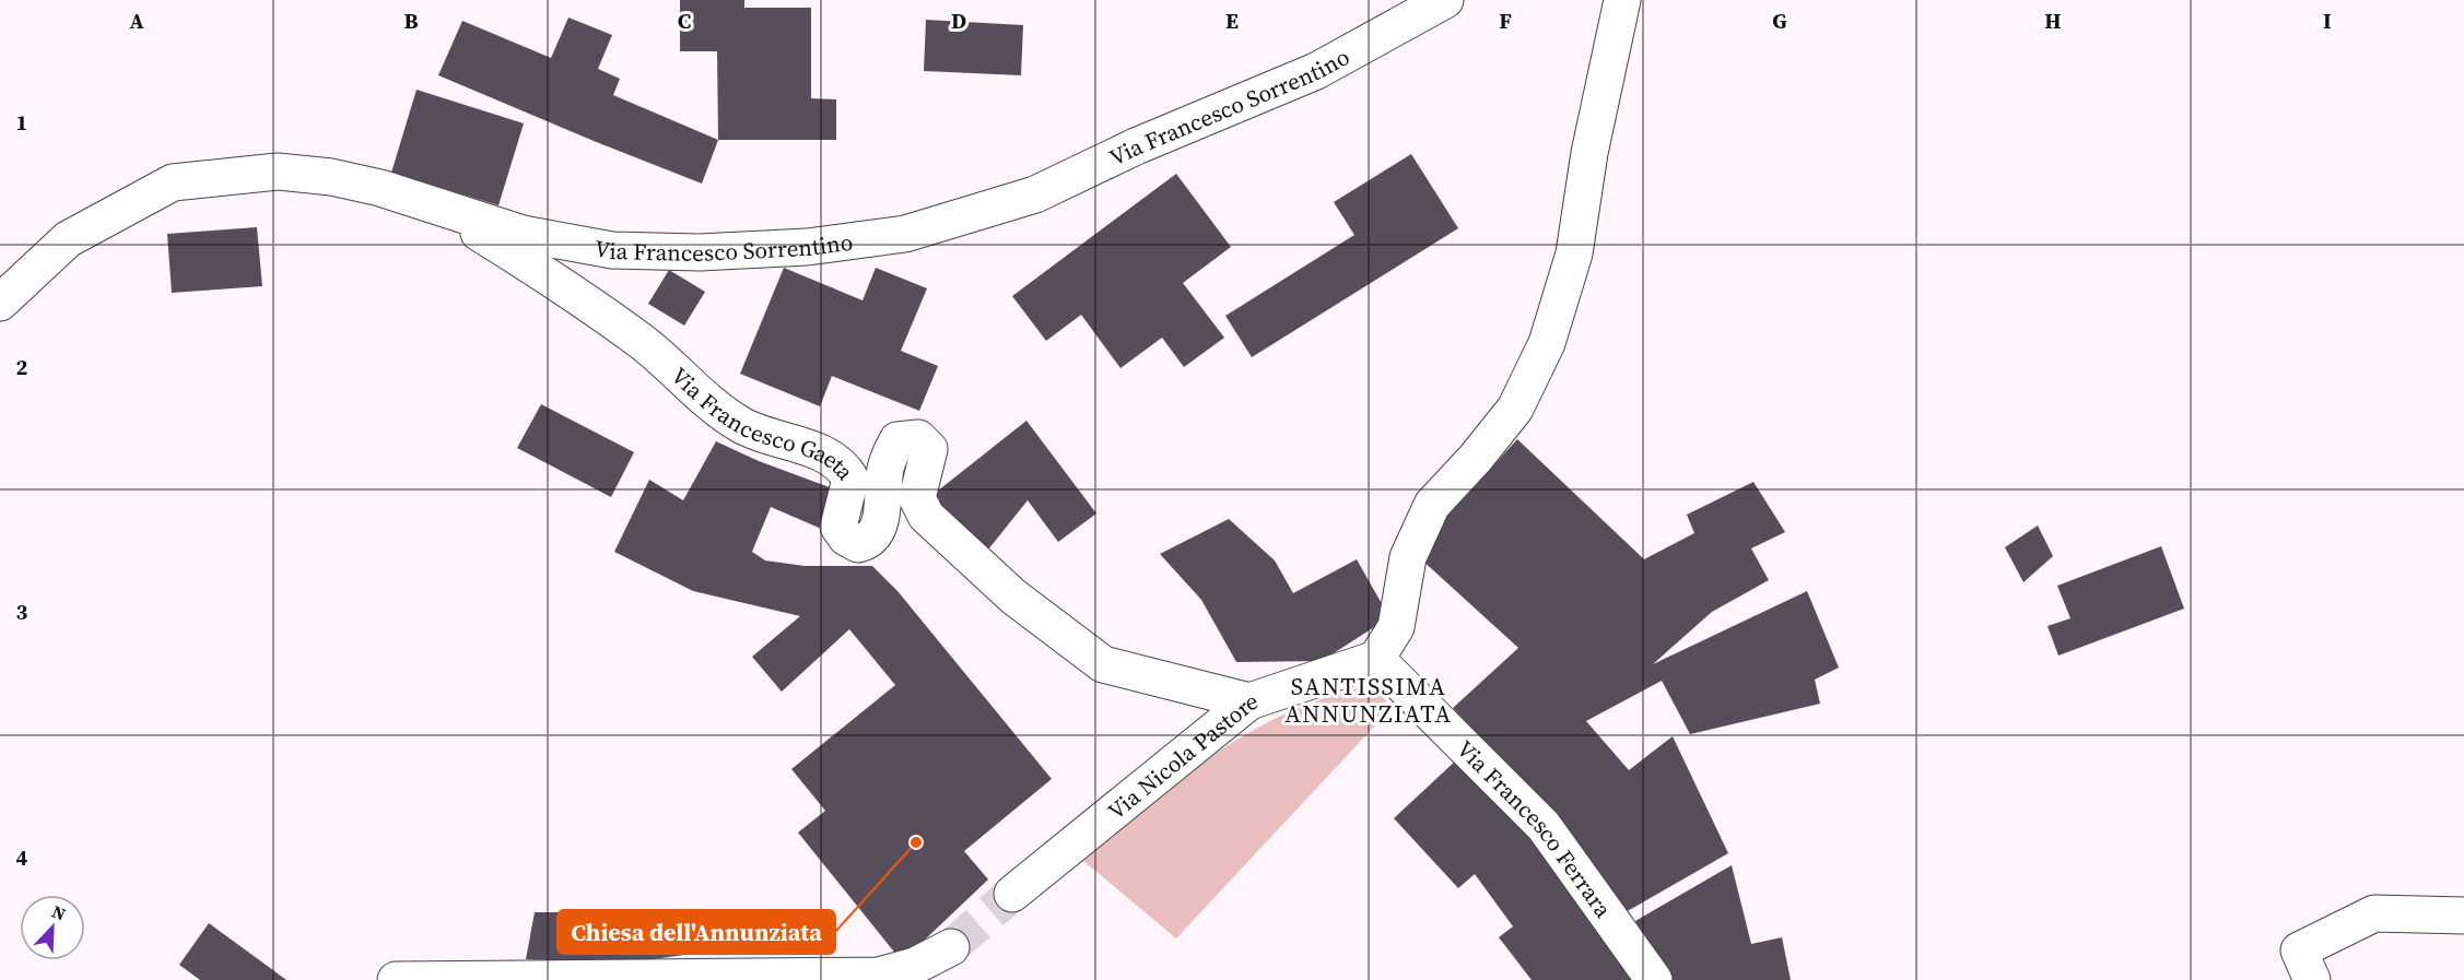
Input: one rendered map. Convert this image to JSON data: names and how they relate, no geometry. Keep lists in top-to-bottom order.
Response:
{
  "streets": {
    "street": [
      "Via Francesco Sorrentino",
      "Via Francesco Gaeta",
      "Via Nicola Pastore",
      "Via Francesco Ferrara"
    ]
  },
  "crossings": [
    ["Via Francesco Sorrentino", "Via Francesco Gaeta"],
    ["Via Francesco Gaeta", "Via Nicola Pastore"],
    ["Via Nicola Pastore", "Via Francesco Ferrara"]
  ],
  "districts": ["SANTISSIMA ANNUNZIATA"],
  "places": ["Chiesa dell'Annunziata"],
  "north": "top right",
  "grid": {
    "columns": [
      "A",
      "B",
      "C",
      "D",
      "E",
      "F",
      "G",
      "H",
      "I"
    ],
    "rows": [
      "1",
      "2",
      "3",
      "4"
    ]
  }
}
